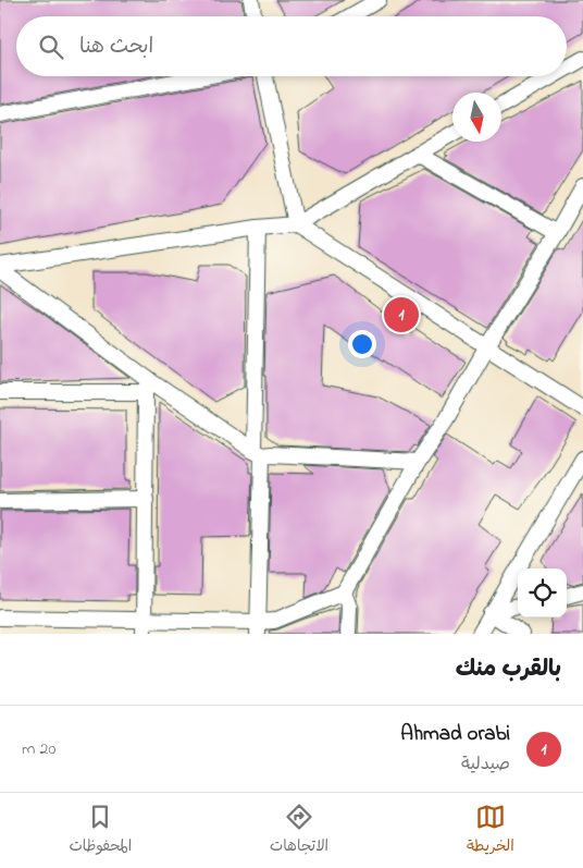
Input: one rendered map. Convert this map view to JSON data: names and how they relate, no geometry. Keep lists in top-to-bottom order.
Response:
{
  "north": "bottom",
  "page": {
    "search": "ابحث هنا",
    "pins": "1",
    "heading": "بالقرب منك",
    "list": [
      {
        "mark": "1",
        "name": "Ahmad orabi",
        "note": "صيدلية",
        "value": "20 m"
      }
    ],
    "nav": ["الخريطة", "الاتجاهات", "المحفوظات"]
  }
}
